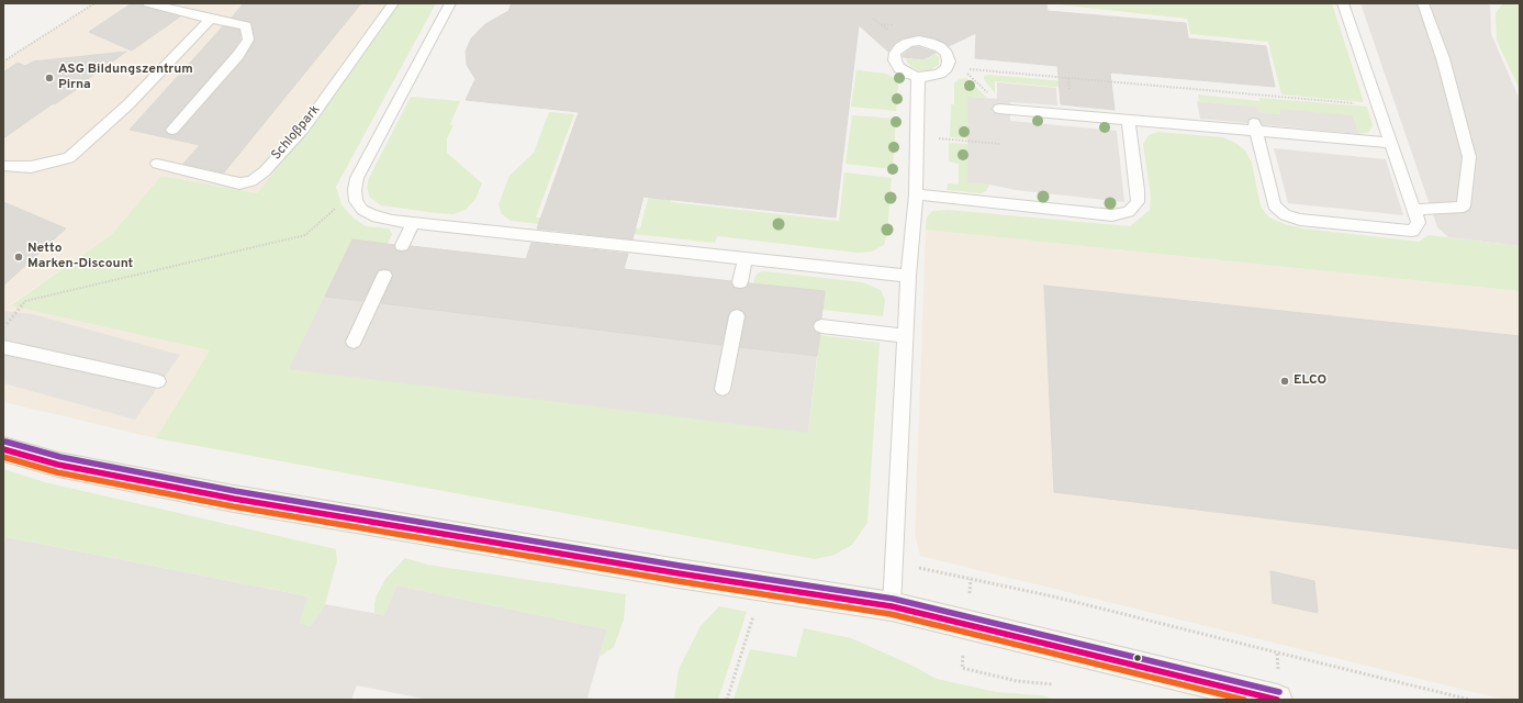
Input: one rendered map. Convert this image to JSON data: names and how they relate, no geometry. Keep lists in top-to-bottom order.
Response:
{
  "streets": {
    "lane": ["Schloßpark"]
  },
  "places": ["ASG Bildungszentrum Pirna", "Netto Marken-Discount", "ELCO"]
}
